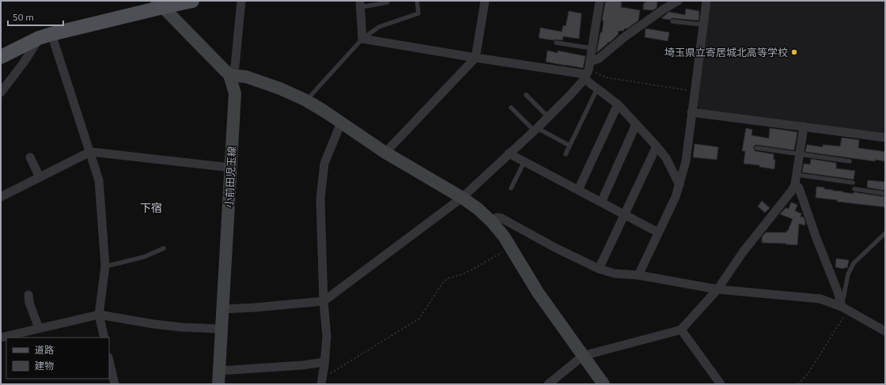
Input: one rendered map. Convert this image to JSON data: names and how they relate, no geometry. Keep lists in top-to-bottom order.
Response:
{
  "streets": {
    "street": ["小前田児玉線"]
  },
  "districts": ["下宿"],
  "places": ["埼玉県立寄居城北高等学校"],
  "legend": ["道路", "建物"],
  "scale_bar": "50 m"
}
